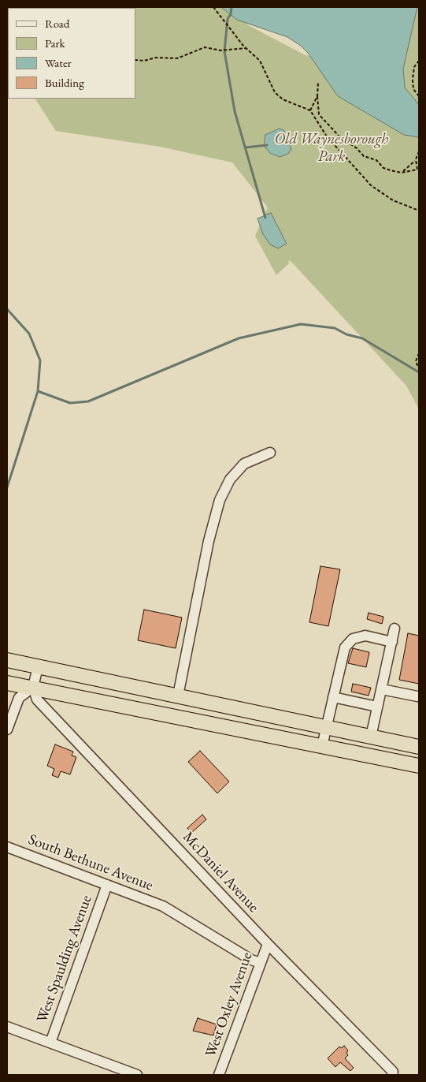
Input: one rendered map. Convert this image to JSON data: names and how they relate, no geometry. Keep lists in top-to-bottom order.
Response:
{
  "streets": {
    "street": [
      "South Bethune Avenue",
      "McDaniel Avenue",
      "West Spaulding Avenue",
      "West Oxley Avenue"
    ]
  },
  "crossings": [
    ["South Bethune Avenue", "West Spaulding Avenue"],
    ["South Bethune Avenue", "West Oxley Avenue"],
    ["McDaniel Avenue", "West Oxley Avenue"]
  ],
  "parks": ["Old Waynesborough Park"],
  "legend": [
    "Road",
    "Park",
    "Water",
    "Building"
  ]
}
